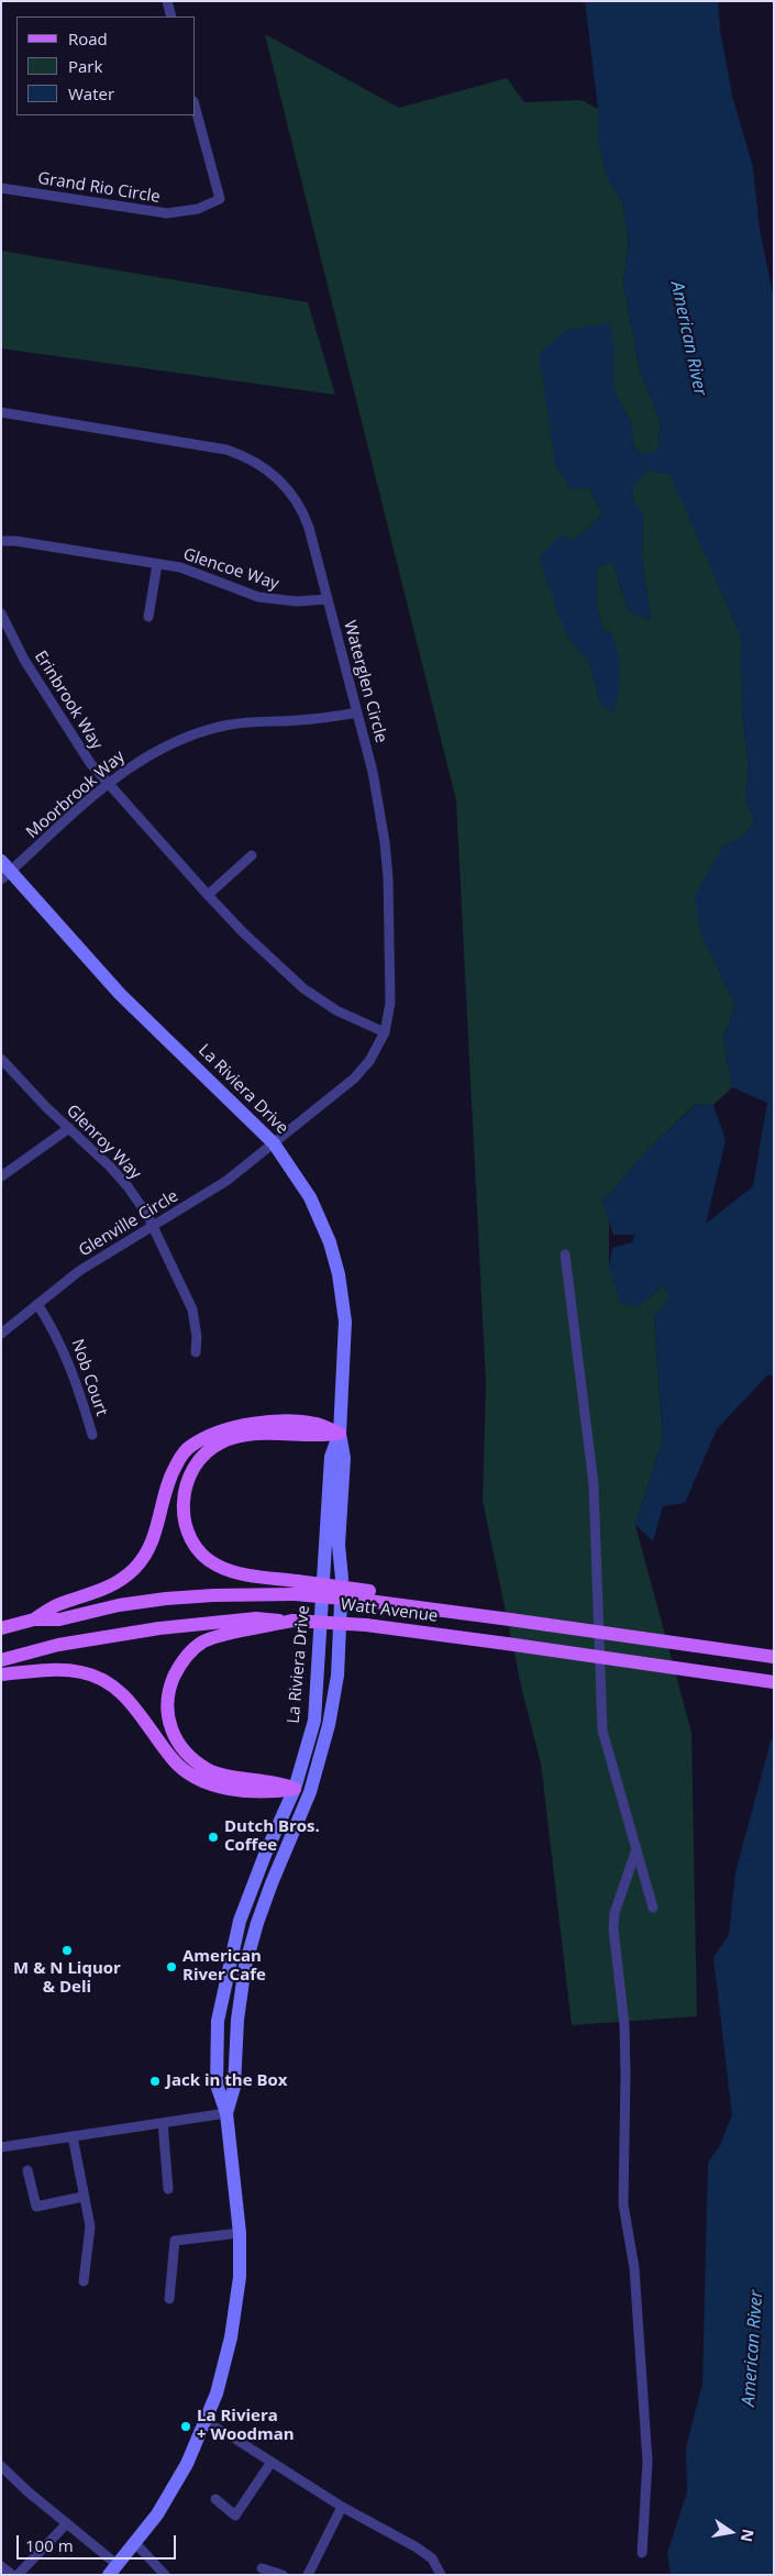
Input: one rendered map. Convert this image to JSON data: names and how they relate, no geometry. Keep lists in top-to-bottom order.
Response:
{
  "streets": {
    "main road": ["Watt Avenue"],
    "street": [
      "Grand Rio Circle",
      "Glencoe Way",
      "Waterglen Circle",
      "Erinbrook Way",
      "Moorbrook Way",
      "La Riviera Drive",
      "Glenroy Way",
      "Glenville Circle",
      "Nob Court"
    ]
  },
  "crossings": [
    ["Glencoe Way", "Waterglen Circle"],
    ["Waterglen Circle", "Erinbrook Way"],
    ["Waterglen Circle", "Moorbrook Way"],
    ["Waterglen Circle", "La Riviera Drive"],
    ["Waterglen Circle", "Glenville Circle"],
    ["Erinbrook Way", "Moorbrook Way"],
    ["Moorbrook Way", "La Riviera Drive"],
    ["La Riviera Drive", "Glenville Circle"],
    ["Glenroy Way", "Glenville Circle"],
    ["Glenville Circle", "Nob Court"]
  ],
  "water": ["American River"],
  "places": [
    "Dutch Bros. Coffee",
    "M & N Liquor & Deli",
    "American River Cafe",
    "Jack in the Box",
    "La Riviera + Woodman"
  ],
  "legend": ["Road", "Park", "Water"],
  "scale_bar": "100 m",
  "north": "right"
}
